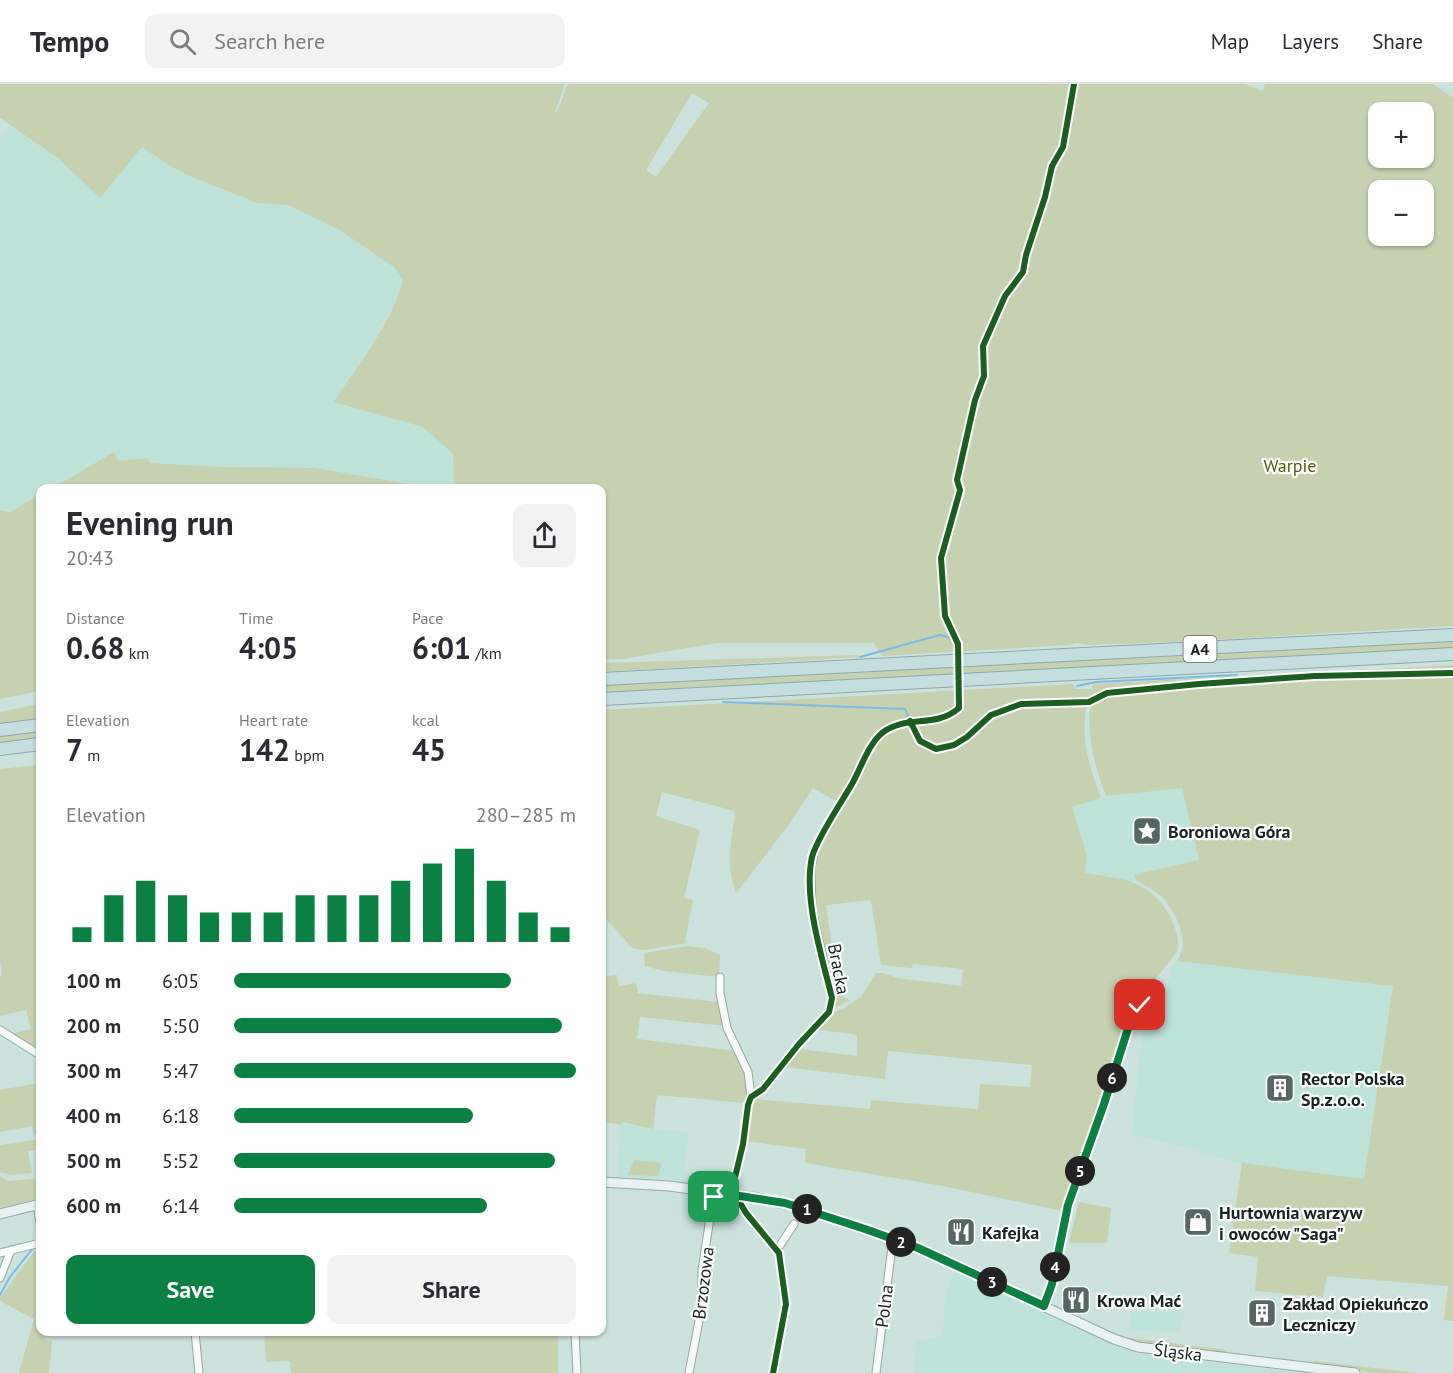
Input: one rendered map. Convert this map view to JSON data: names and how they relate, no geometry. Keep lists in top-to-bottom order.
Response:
{
  "streets": {
    "highway": ["A4"],
    "main road": ["Śląska"],
    "street": ["Bracka", "Brzozowa", "Polna"]
  },
  "crossings": [
    ["Brzozowa", "Śląska"],
    ["Polna", "Śląska"]
  ],
  "parks": ["Warpie"],
  "places": {
    "place": ["Boroniowa Góra"],
    "building": ["Rector Polska Sp.z.o.o.", "Zakład Opiekuńczo Leczniczy"],
    "shop": ["Hurtownia warzyw i owoców \"Saga\""],
    "restaurant": ["Kafejka", "Krowa Mać"]
  },
  "page": {
    "header": "Tempo",
    "search": "Search here",
    "nav": ["Map", "Layers", "Share"],
    "map_buttons": ["+", "−"],
    "heading": ["Evening run", "20:43"],
    "stats": [
      ["Distance", "0.68 km"],
      ["Time", "4:05"],
      ["Pace", "6:01 /km"],
      ["Elevation", "7 m"],
      ["Heart rate", "142 bpm"],
      ["kcal", "45"]
    ],
    "chart": ["Elevation", "280–285 m"],
    "list": [
      {
        "name": "100 m",
        "note": "6:05"
      },
      {
        "name": "200 m",
        "note": "5:50"
      },
      {
        "name": "300 m",
        "note": "5:47"
      },
      {
        "name": "400 m",
        "note": "6:18"
      },
      {
        "name": "500 m",
        "note": "5:52"
      },
      {
        "name": "600 m",
        "note": "6:14"
      }
    ],
    "pins": [
      "6",
      "5",
      "1",
      "2",
      "4",
      "3"
    ],
    "buttons": ["Save", "Share"]
  }
}
